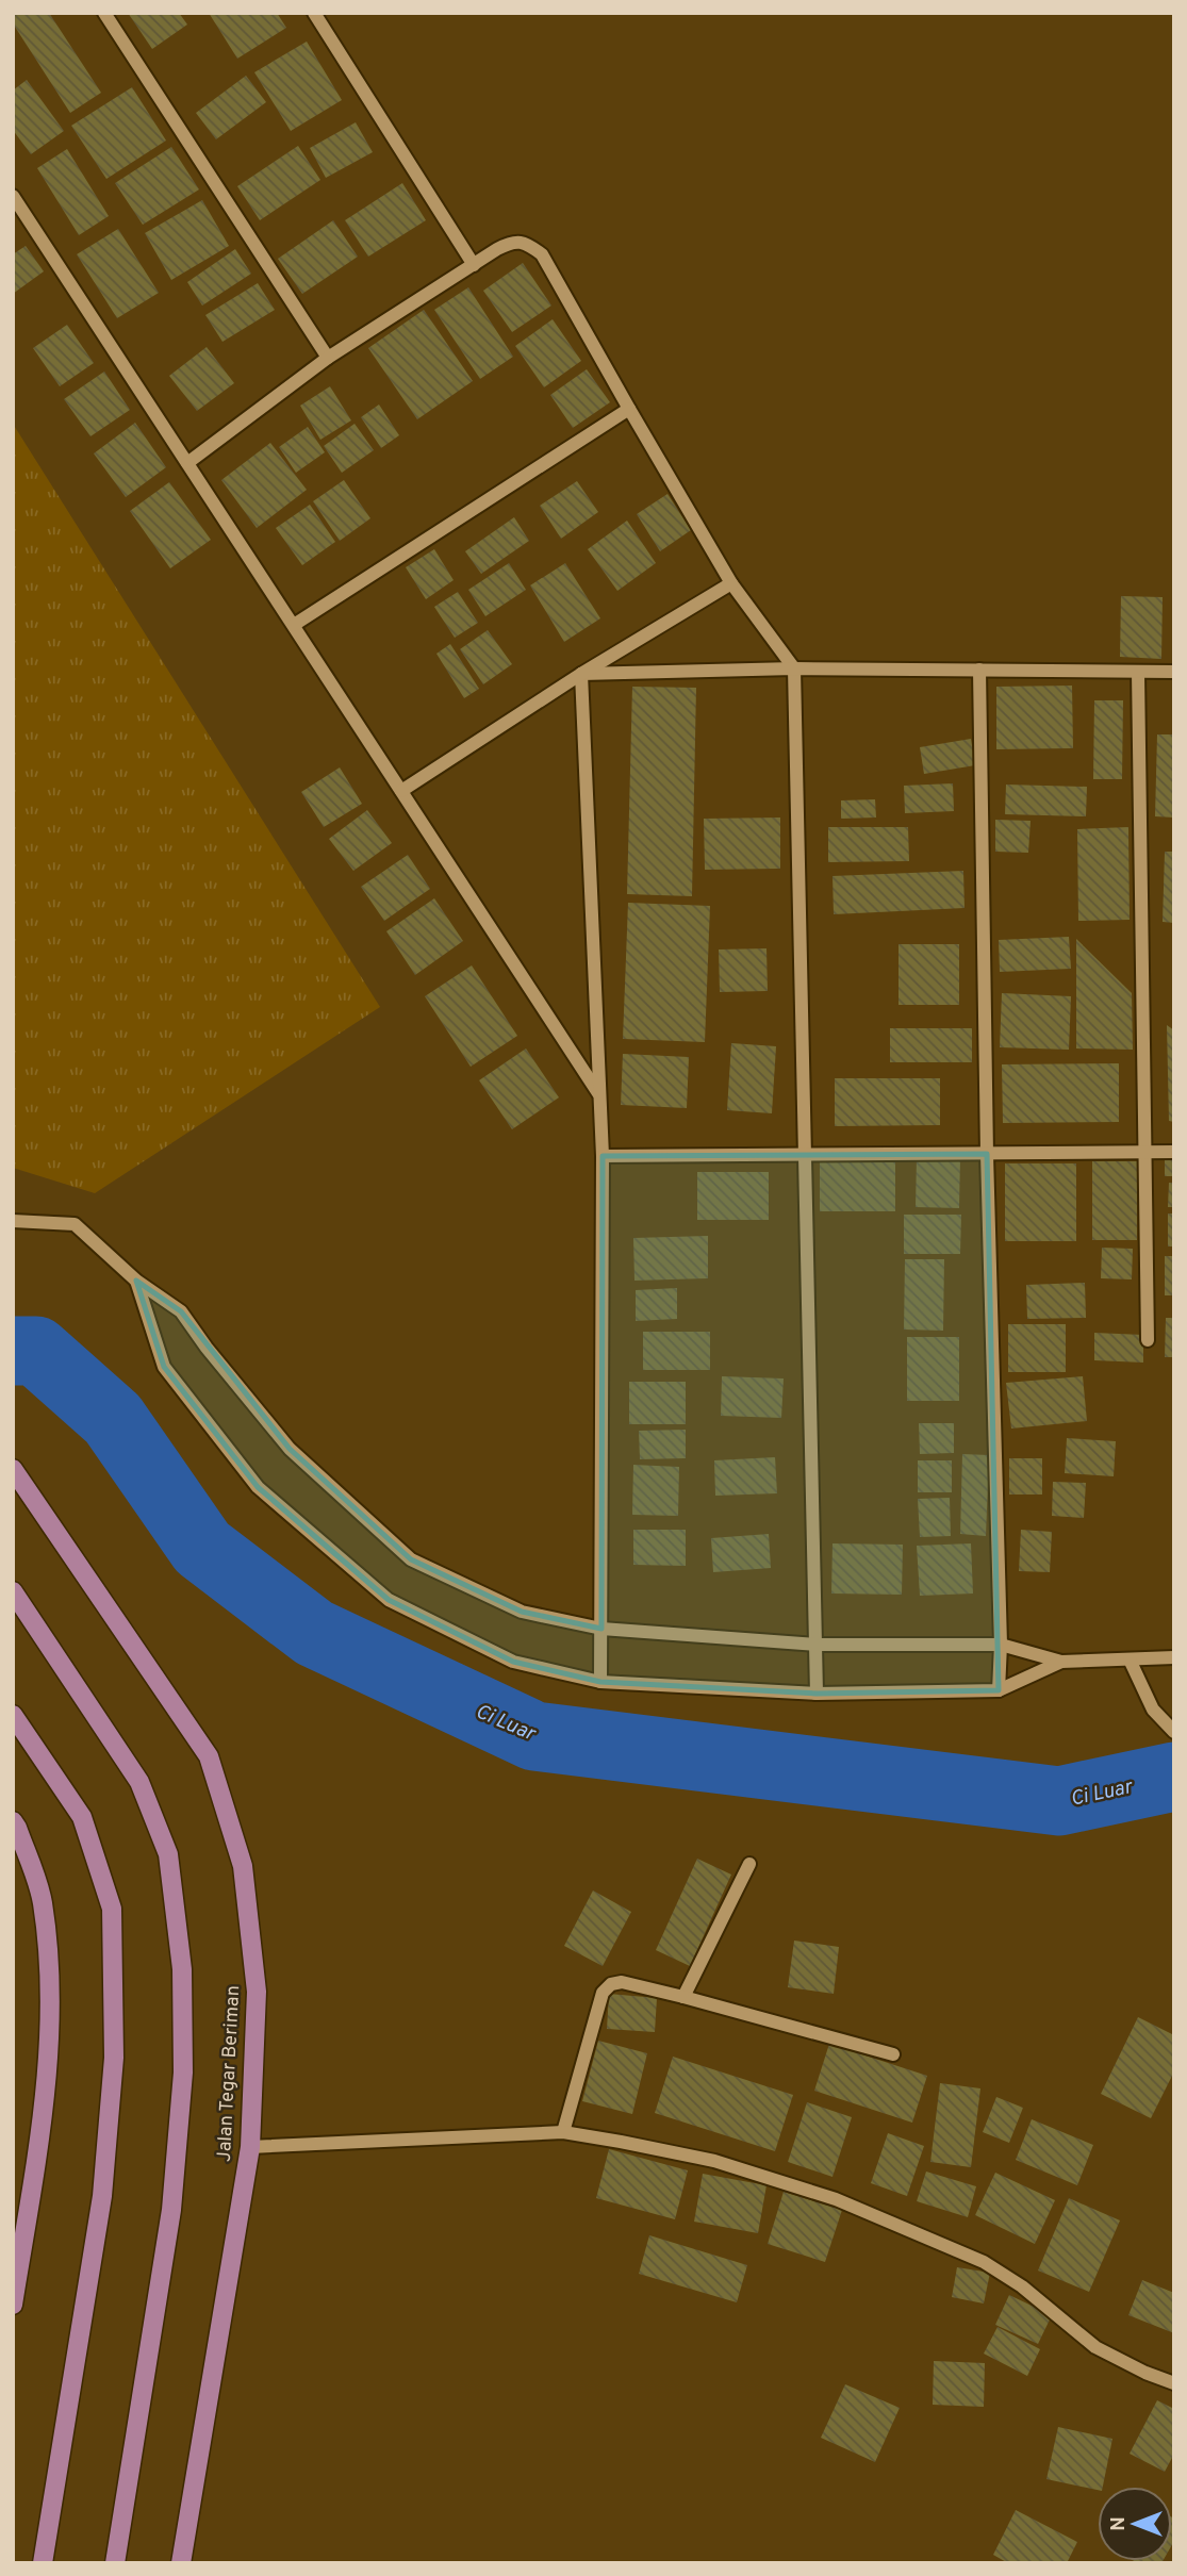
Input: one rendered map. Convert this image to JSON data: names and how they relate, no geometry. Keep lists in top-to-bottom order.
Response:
{
  "streets": {
    "main road": ["Jalan Tegar Beriman"]
  },
  "water": ["Ci Luar"],
  "north": "left"
}
